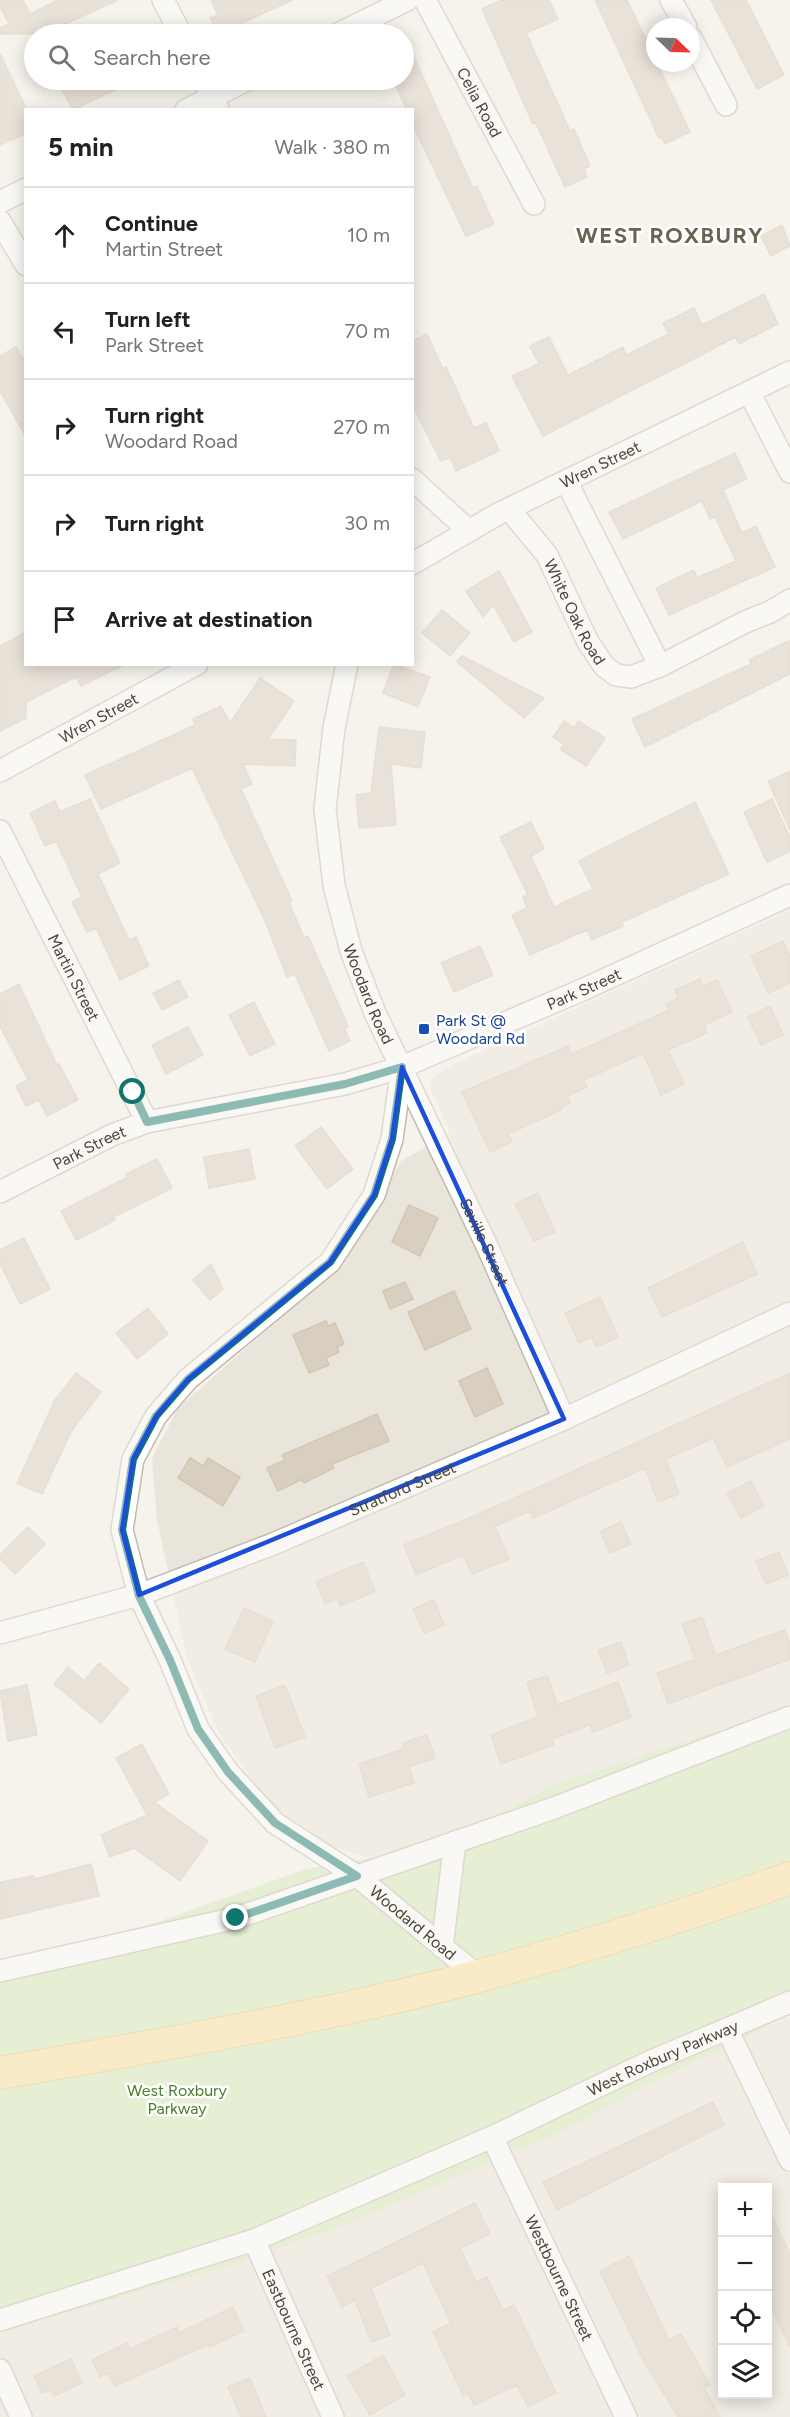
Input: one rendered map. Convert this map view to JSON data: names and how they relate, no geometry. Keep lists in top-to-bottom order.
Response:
{
  "streets": {
    "street": [
      "Celia Road",
      "Wren Street",
      "White Oak Road",
      "Martin Street",
      "Park Street",
      "Woodard Road",
      "Saville Street",
      "Stratford Street",
      "West Roxbury Parkway",
      "Westbourne Street",
      "Eastbourne Street"
    ]
  },
  "crossings": [
    ["Wren Street", "White Oak Road"],
    ["Martin Street", "Park Street"],
    ["Park Street", "Woodard Road"],
    ["Park Street", "Saville Street"],
    ["Woodard Road", "Saville Street"],
    ["Woodard Road", "Stratford Street"],
    ["Saville Street", "Stratford Street"],
    ["West Roxbury Parkway", "Westbourne Street"],
    ["West Roxbury Parkway", "Eastbourne Street"]
  ],
  "districts": ["WEST ROXBURY"],
  "parks": ["West Roxbury Parkway"],
  "places": {
    "transit": ["Park St @ Woodard Rd"]
  },
  "north": "bottom right",
  "page": {
    "search": "Search here",
    "heading": ["5 min", "Walk · 380 m"],
    "list": [
      ["Continue", "Martin Street", "10 m"],
      ["Turn left", "Park Street", "70 m"],
      ["Turn right", "Woodard Road", "270 m"],
      ["Turn right", "30 m"],
      "Arrive at destination"
    ],
    "map_buttons": ["+", "−"]
  }
}
